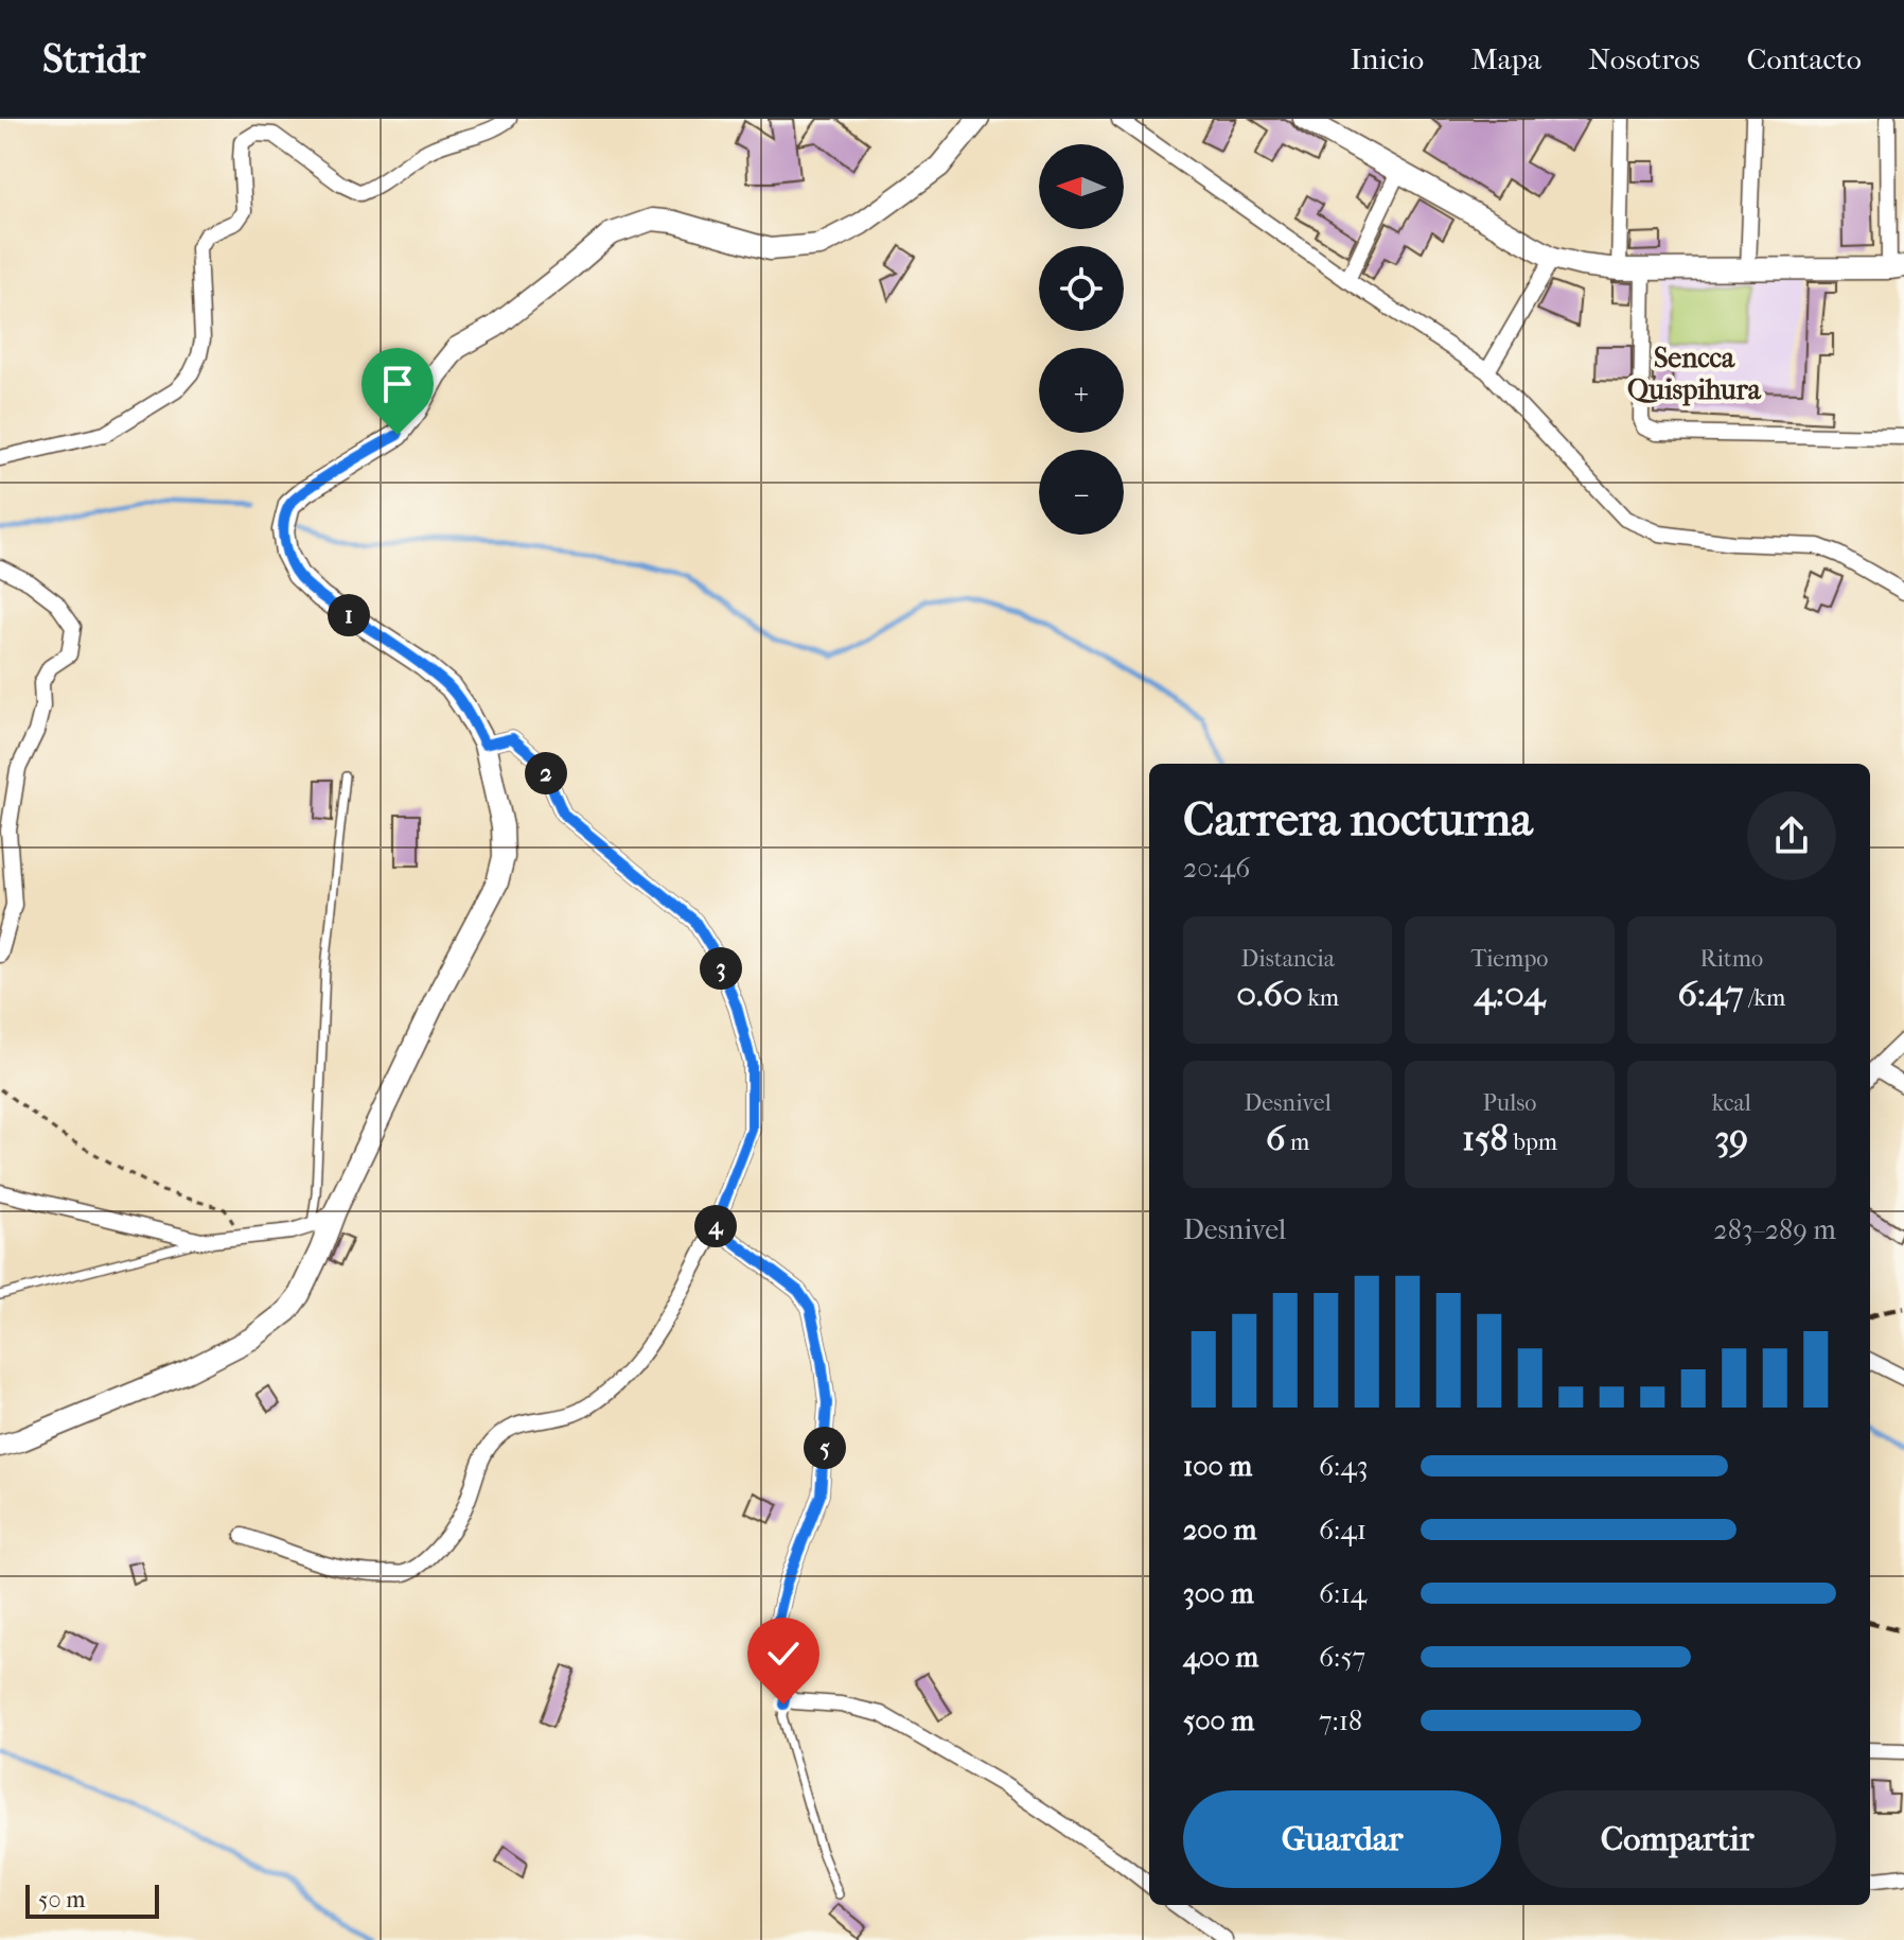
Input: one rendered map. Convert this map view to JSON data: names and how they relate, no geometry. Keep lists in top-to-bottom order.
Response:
{
  "districts": ["Sencca Quispihura"],
  "scale_bar": "50 m",
  "north": "left",
  "page": {
    "header": "Stridr",
    "nav": [
      "Inicio",
      "Mapa",
      "Nosotros",
      "Contacto"
    ],
    "map_buttons": ["+", "−"],
    "pins": [
      "1",
      "2",
      "3",
      "4",
      "5"
    ],
    "heading": ["Carrera nocturna", "20:46"],
    "stats": [
      ["Distancia", "0.60 km"],
      ["Tiempo", "4:04"],
      ["Ritmo", "6:47 /km"],
      ["Desnivel", "6 m"],
      ["Pulso", "158 bpm"],
      ["kcal", "39"]
    ],
    "chart": ["Desnivel", "283–289 m"],
    "list": [
      {
        "name": "100 m",
        "note": "6:43"
      },
      {
        "name": "200 m",
        "note": "6:41"
      },
      {
        "name": "300 m",
        "note": "6:14"
      },
      {
        "name": "400 m",
        "note": "6:57"
      },
      {
        "name": "500 m",
        "note": "7:18"
      }
    ],
    "buttons": ["Guardar", "Compartir"],
    "scale": "50 m"
  }
}
